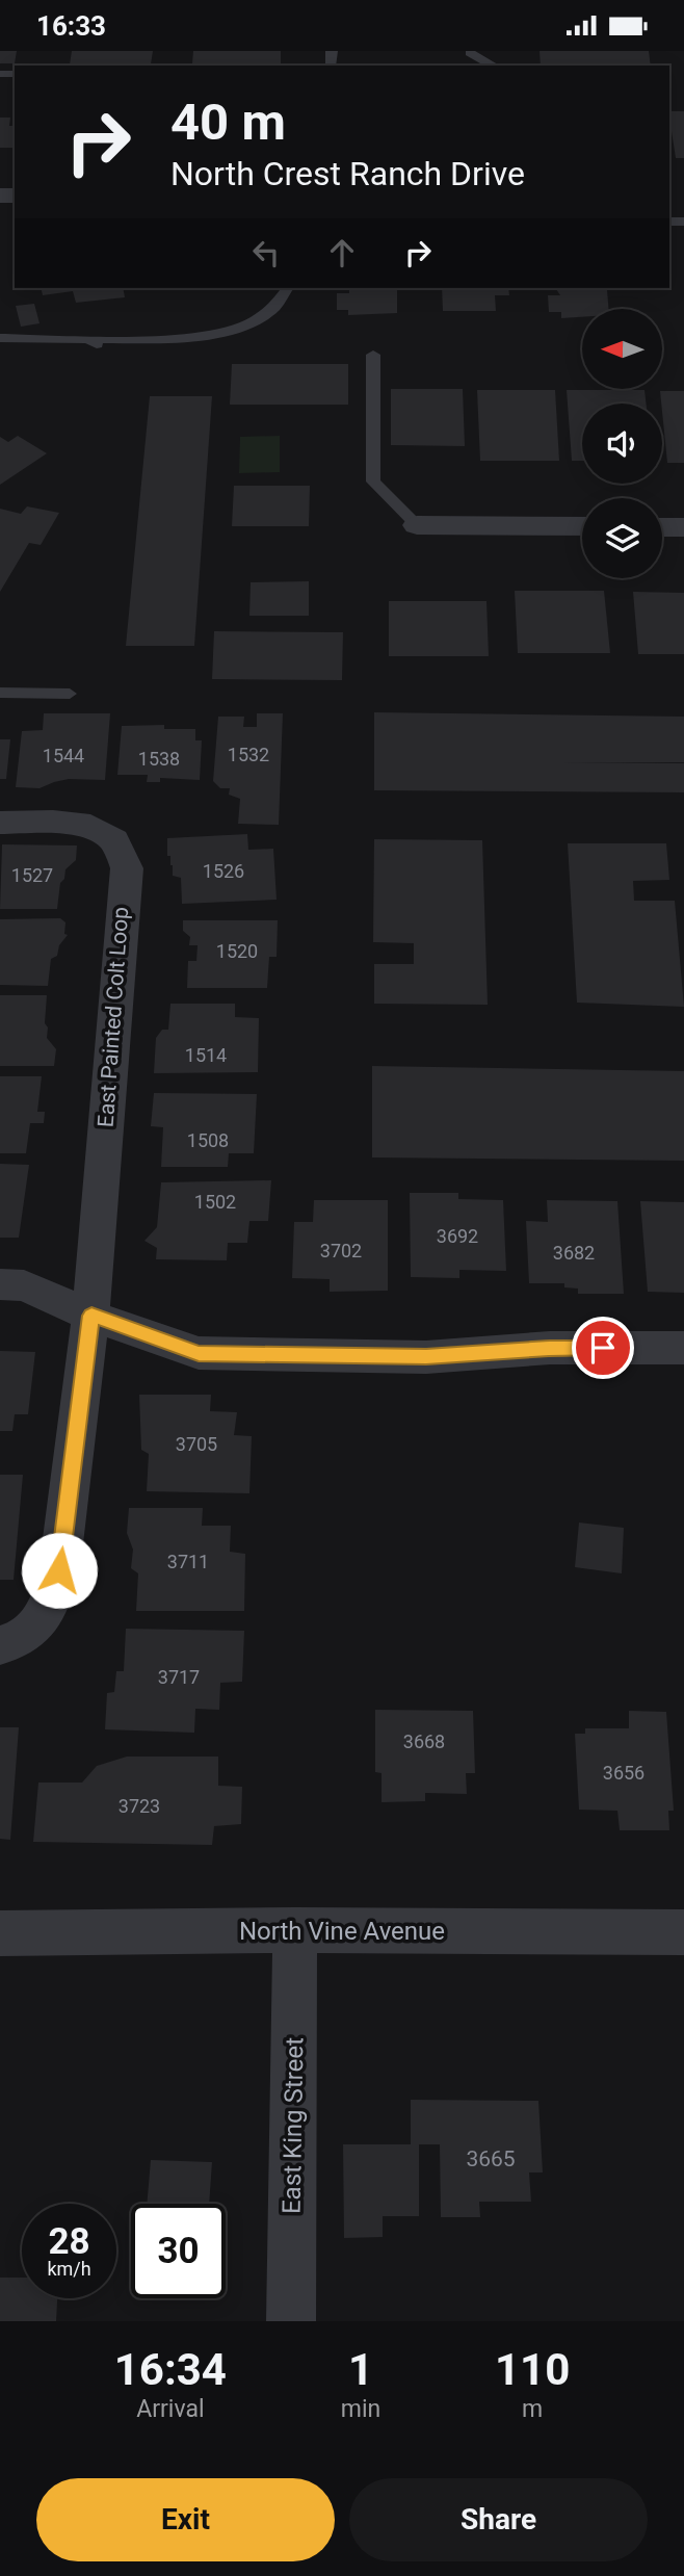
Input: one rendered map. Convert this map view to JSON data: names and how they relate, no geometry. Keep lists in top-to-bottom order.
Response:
{
  "streets": {
    "street": ["East Painted Colt Loop", "North Vine Avenue", "East King Street"]
  },
  "crossings": [
    ["North Vine Avenue", "East King Street"]
  ],
  "house_numbers": [
    "1532",
    "1544",
    "1538",
    "1526",
    "1527",
    "1520",
    "1514",
    "1508",
    "1502",
    "3692",
    "3702",
    "3682",
    "3705",
    "3711",
    "3717",
    "3668",
    "3656",
    "3723",
    "3665"
  ],
  "north": "left",
  "page": {
    "status": "16:33",
    "turn": ["40 m", "North Crest Ranch Drive"],
    "speed": "28 km/h",
    "limit": "30",
    "eta": [
      "16:34",
      "Arrival",
      "1",
      "min",
      "110",
      "m"
    ],
    "buttons": ["Exit", "Share"]
  }
}
